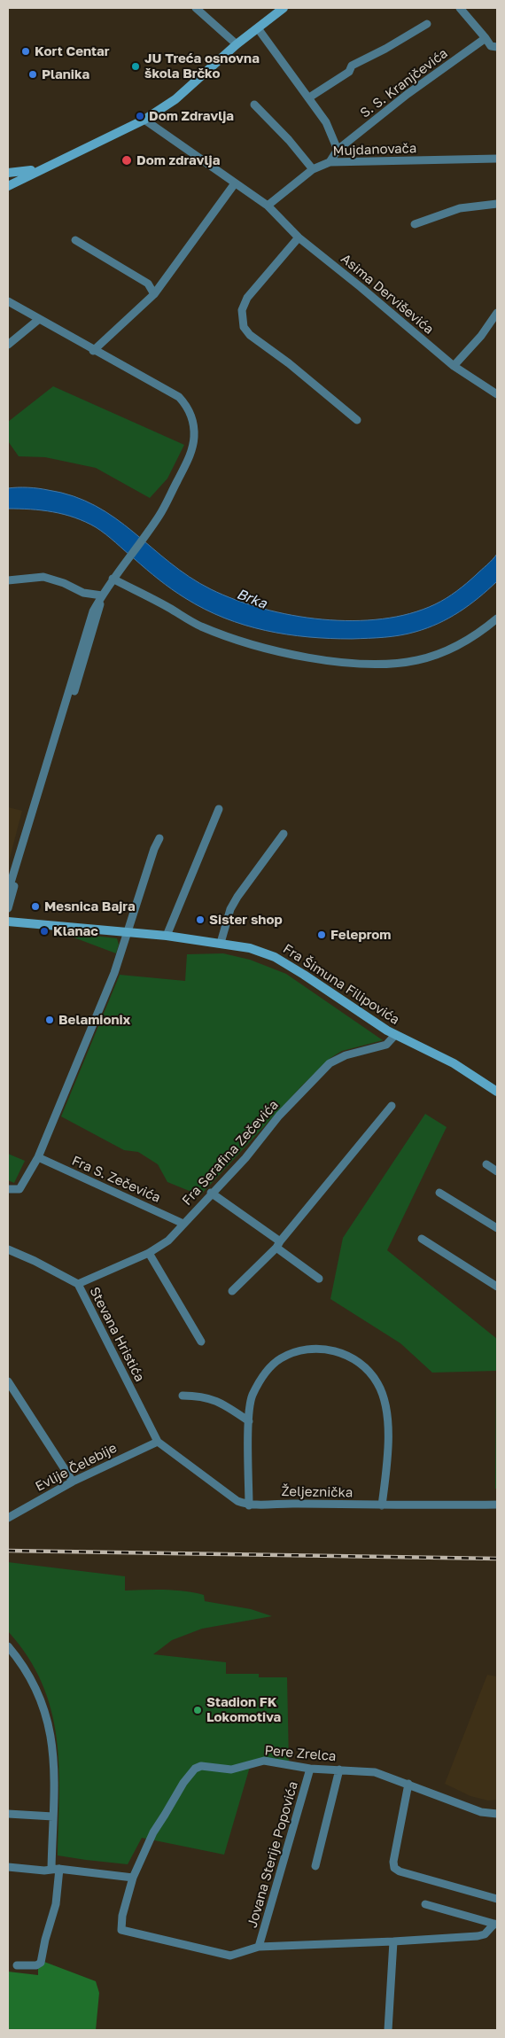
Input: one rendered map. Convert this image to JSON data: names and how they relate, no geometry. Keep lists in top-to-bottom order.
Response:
{
  "streets": {
    "main road": ["Fra Šimuna Filipovića"],
    "street": [
      "S. S. Kranjčevića",
      "Mujdanovača",
      "Asima Derviševića",
      "Fra Serafina Zečevića",
      "Fra S. Zečevića",
      "Stevana Hristića",
      "Evlije Čelebije",
      "Željeznička",
      "Pere Zrelca",
      "Jovana Sterije Popovića"
    ]
  },
  "crossings": [
    ["S. S. Kranjčevića", "Mujdanovača"],
    ["Mujdanovača", "Asima Derviševića"],
    ["Fra Šimuna Filipovića", "Fra Serafina Zečevića"],
    ["Fra Serafina Zečevića", "Fra S. Zečevića"],
    ["Fra Serafina Zečevića", "Stevana Hristića"],
    ["Stevana Hristića", "Evlije Čelebije"],
    ["Pere Zrelca", "Jovana Sterije Popovića"]
  ],
  "water": ["Brka"],
  "places": [
    "Kort Centar",
    "JU Treća osnovna škola Brčko",
    "Planika",
    "Dom Zdravlja",
    "Dom zdravlja",
    "Mesnica Bajra",
    "Sister shop",
    "Klanac",
    "Feleprom",
    "Belamionix",
    "Stadion FK Lokomotiva"
  ]
}
